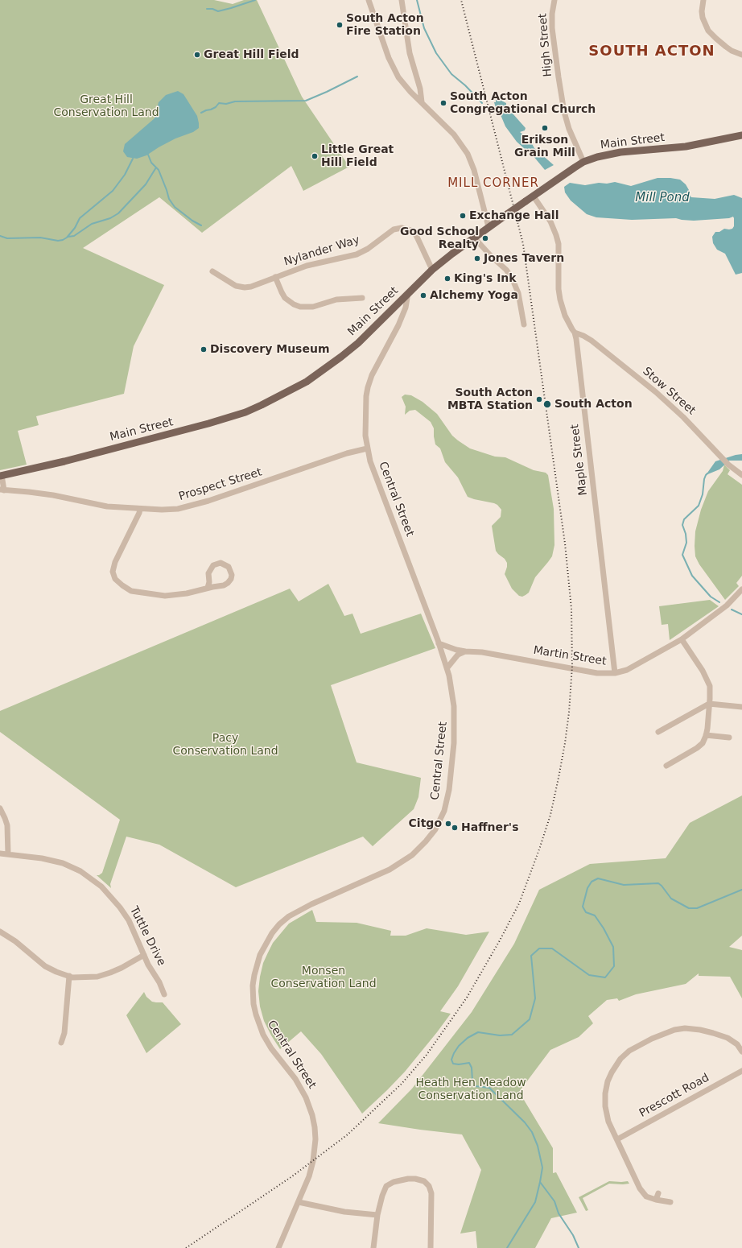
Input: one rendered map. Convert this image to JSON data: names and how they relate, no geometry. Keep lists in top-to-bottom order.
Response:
{
  "streets": {
    "main road": ["Main Street"],
    "street": [
      "High Street",
      "Nylander Way",
      "Stow Street",
      "Maple Street",
      "Prospect Street",
      "Central Street",
      "Martin Street",
      "Tuttle Drive",
      "Prescott Road"
    ]
  },
  "crossings": [
    ["High Street", "Main Street"],
    ["Main Street", "Nylander Way"],
    ["Main Street", "Maple Street"],
    ["Main Street", "Central Street"],
    ["Stow Street", "Maple Street"],
    ["Maple Street", "Martin Street"],
    ["Prospect Street", "Central Street"],
    ["Central Street", "Martin Street"]
  ],
  "districts": ["SOUTH ACTON", "MILL CORNER"],
  "water": ["Mill Pond"],
  "parks": [
    "Great Hill Conservation Land",
    "Pacy Conservation Land",
    "Monsen Conservation Land",
    "Heath Hen Meadow Conservation Land"
  ],
  "places": [
    "South Acton Fire Station",
    "Great Hill Field",
    "South Acton Congregational Church",
    "Erikson Grain Mill",
    "Little Great Hill Field",
    "Exchange Hall",
    "Good School Realty",
    "Jones Tavern",
    "King's Ink",
    "Alchemy Yoga",
    "Discovery Museum",
    "South Acton MBTA Station",
    "South Acton",
    "Citgo",
    "Haffner's"
  ]
}
